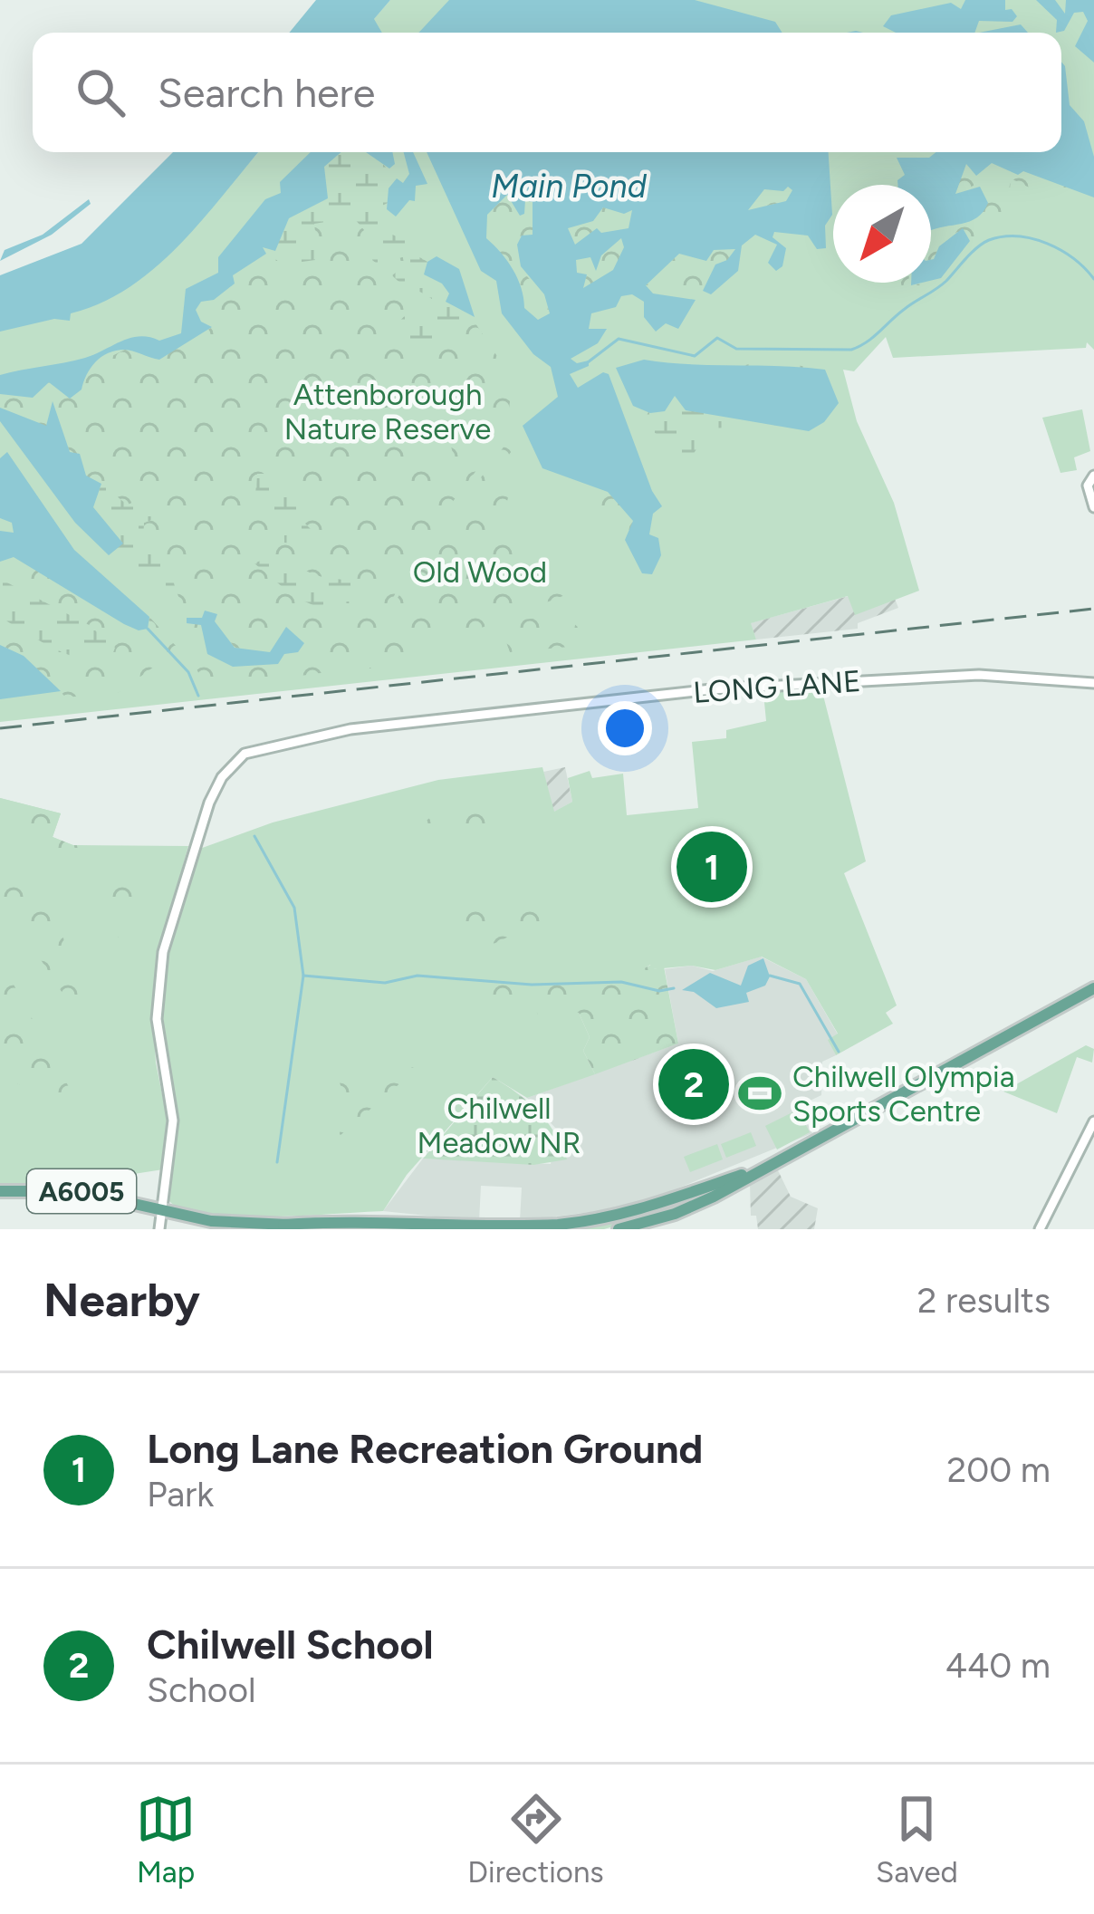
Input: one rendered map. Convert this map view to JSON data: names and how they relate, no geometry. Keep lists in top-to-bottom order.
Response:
{
  "streets": {
    "main road": ["A6005"],
    "street": ["LONG LANE"]
  },
  "crossings": [
    ["LONG LANE", "A6005"]
  ],
  "water": ["Main Pond"],
  "parks": ["Attenborough Nature Reserve", "Old Wood", "Chilwell Meadow NR"],
  "places": {
    "sports": ["Chilwell Olympia Sports Centre"]
  },
  "north": "bottom left",
  "page": {
    "search": "Search here",
    "pins": ["1", "2"],
    "heading": ["Nearby", "2 results"],
    "list": [
      {
        "mark": "1",
        "name": "Long Lane Recreation Ground",
        "note": "Park",
        "value": "200 m"
      },
      {
        "mark": "2",
        "name": "Chilwell School",
        "note": "School",
        "value": "440 m"
      }
    ],
    "nav": ["Map", "Directions", "Saved"]
  }
}
